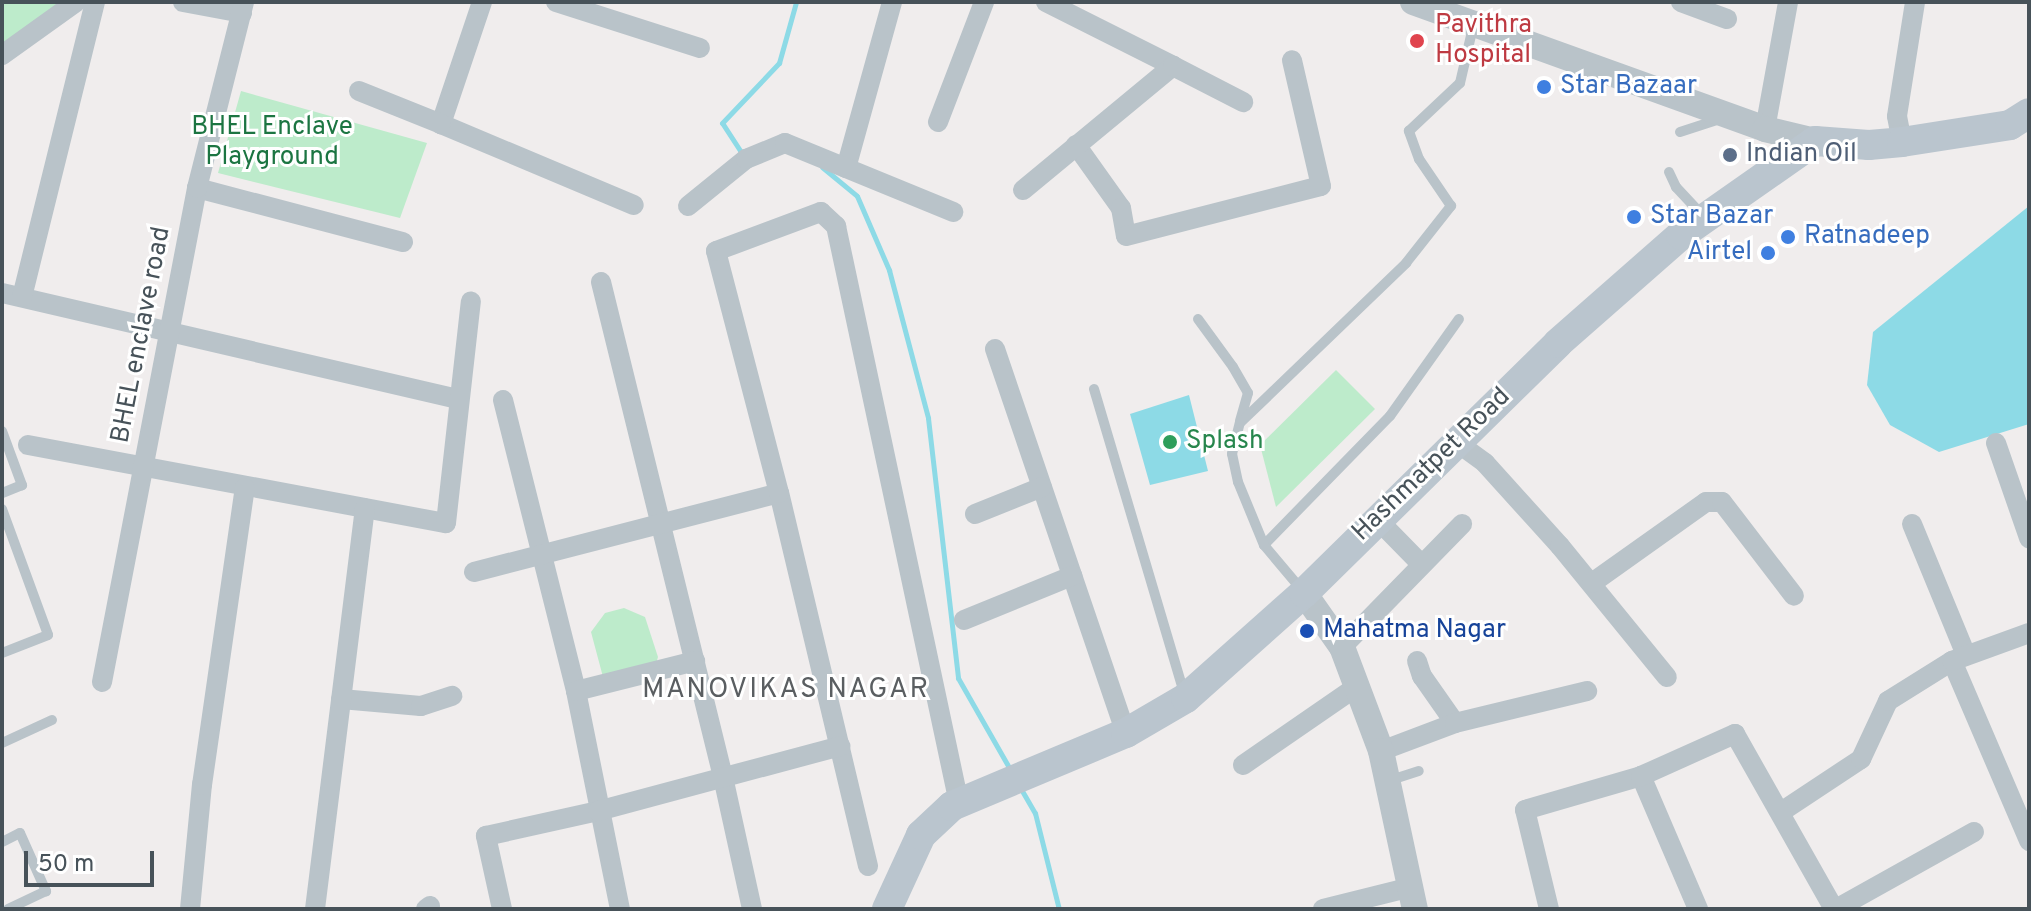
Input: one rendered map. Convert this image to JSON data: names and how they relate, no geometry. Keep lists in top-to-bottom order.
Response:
{
  "streets": {
    "main road": ["Hashmatpet Road"],
    "street": ["BHEL enclave road"]
  },
  "districts": ["MANOVIKAS NAGAR"],
  "parks": ["BHEL Enclave Playground"],
  "places": [
    "Pavithra Hospital",
    "Star Bazaar",
    "Indian Oil",
    "Star Bazar",
    "Ratnadeep",
    "Airtel",
    "Splash",
    "Mahatma Nagar"
  ],
  "scale_bar": "50 m"
}
